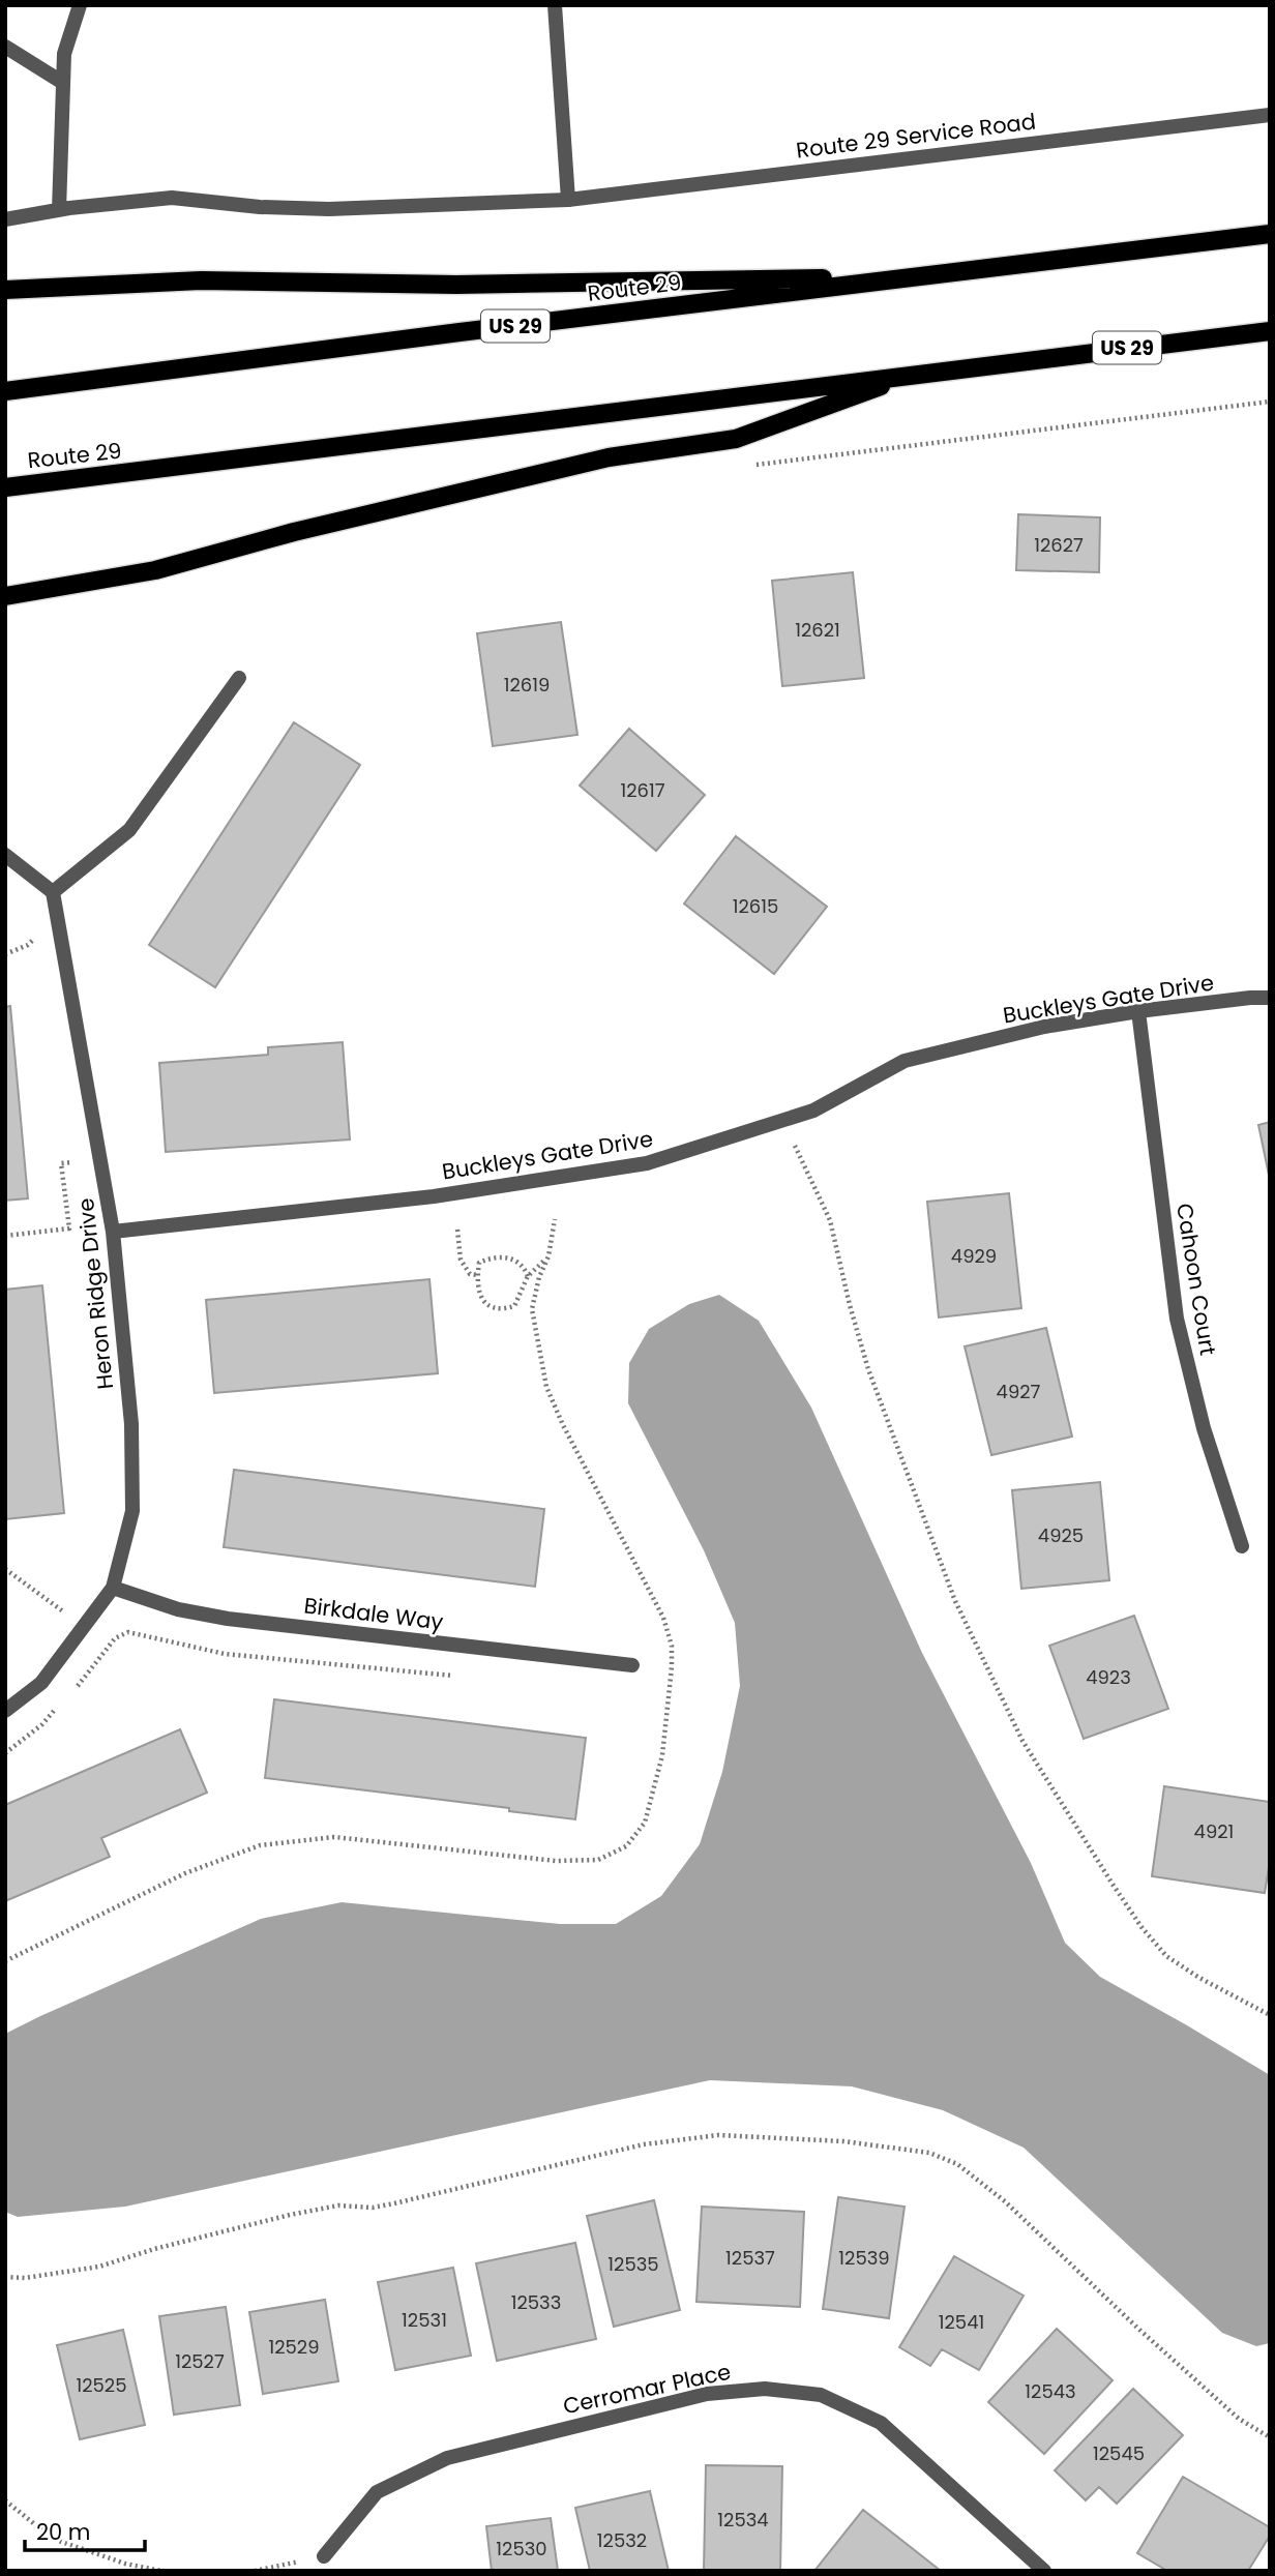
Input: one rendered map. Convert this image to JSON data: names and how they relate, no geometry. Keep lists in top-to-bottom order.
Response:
{
  "streets": {
    "main road": ["Route 29", "US 29"],
    "street": [
      "Route 29 Service Road",
      "Buckleys Gate Drive",
      "Cahoon Court",
      "Heron Ridge Drive",
      "Birkdale Way",
      "Cerromar Place"
    ]
  },
  "crossings": [
    ["Buckleys Gate Drive", "Cahoon Court"],
    ["Buckleys Gate Drive", "Heron Ridge Drive"],
    ["Heron Ridge Drive", "Birkdale Way"]
  ],
  "house_numbers": [
    "12627",
    "12621",
    "12619",
    "12617",
    "12615",
    "4929",
    "4927",
    "4925",
    "4923",
    "4921",
    "12537",
    "12539",
    "12535",
    "12533",
    "12531",
    "12541",
    "12529",
    "12527",
    "12525",
    "12543",
    "12545",
    "12534",
    "12532",
    "12530"
  ],
  "scale_bar": "20 m"
}
